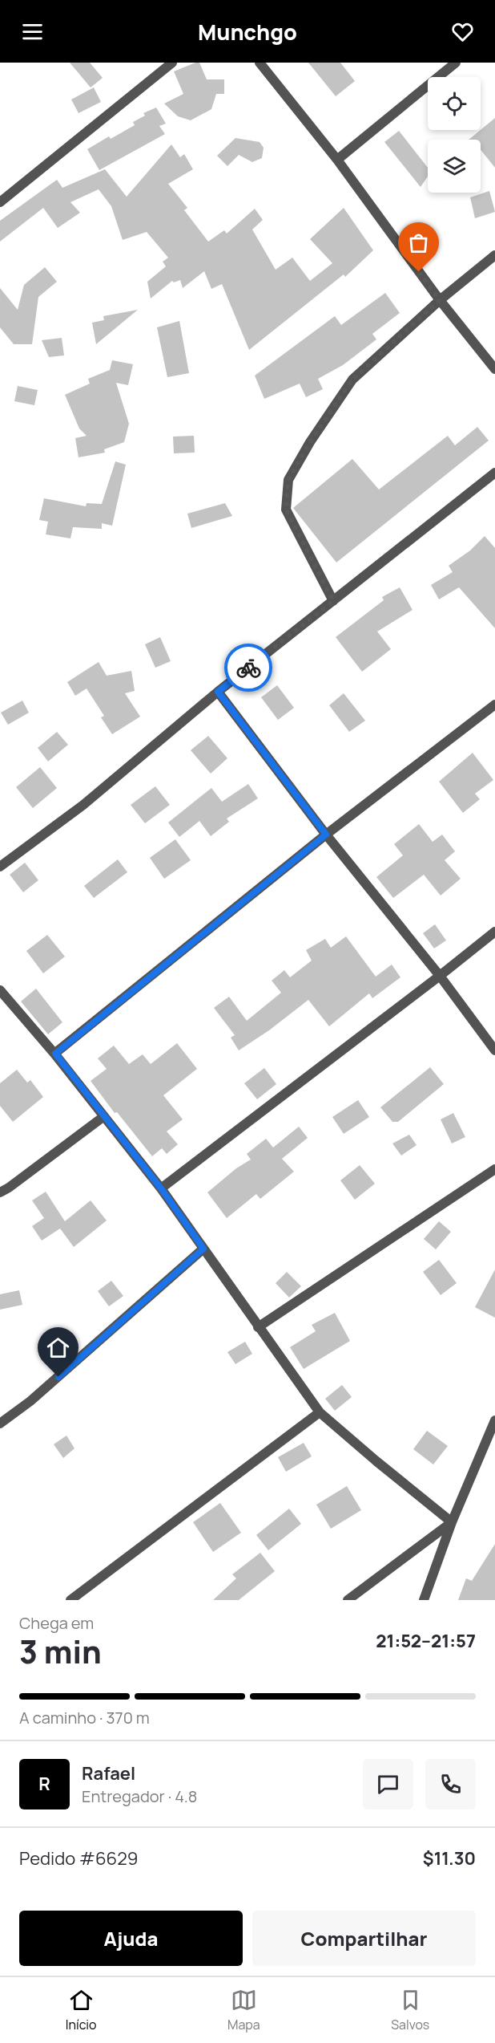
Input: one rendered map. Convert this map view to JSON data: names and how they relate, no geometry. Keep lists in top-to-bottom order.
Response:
{
  "page": {
    "header": "Munchgo",
    "heading": ["3 min", "Chega em", "21:52–21:57"],
    "panel": [
      "Rafael",
      "Entregador · 4.8",
      "Pedido #6629",
      "$11.30"
    ],
    "bar": "A caminho · 370 m",
    "round": "R",
    "buttons": ["Ajuda", "Compartilhar"],
    "tabs": ["Início", "Mapa", "Salvos"]
  }
}
